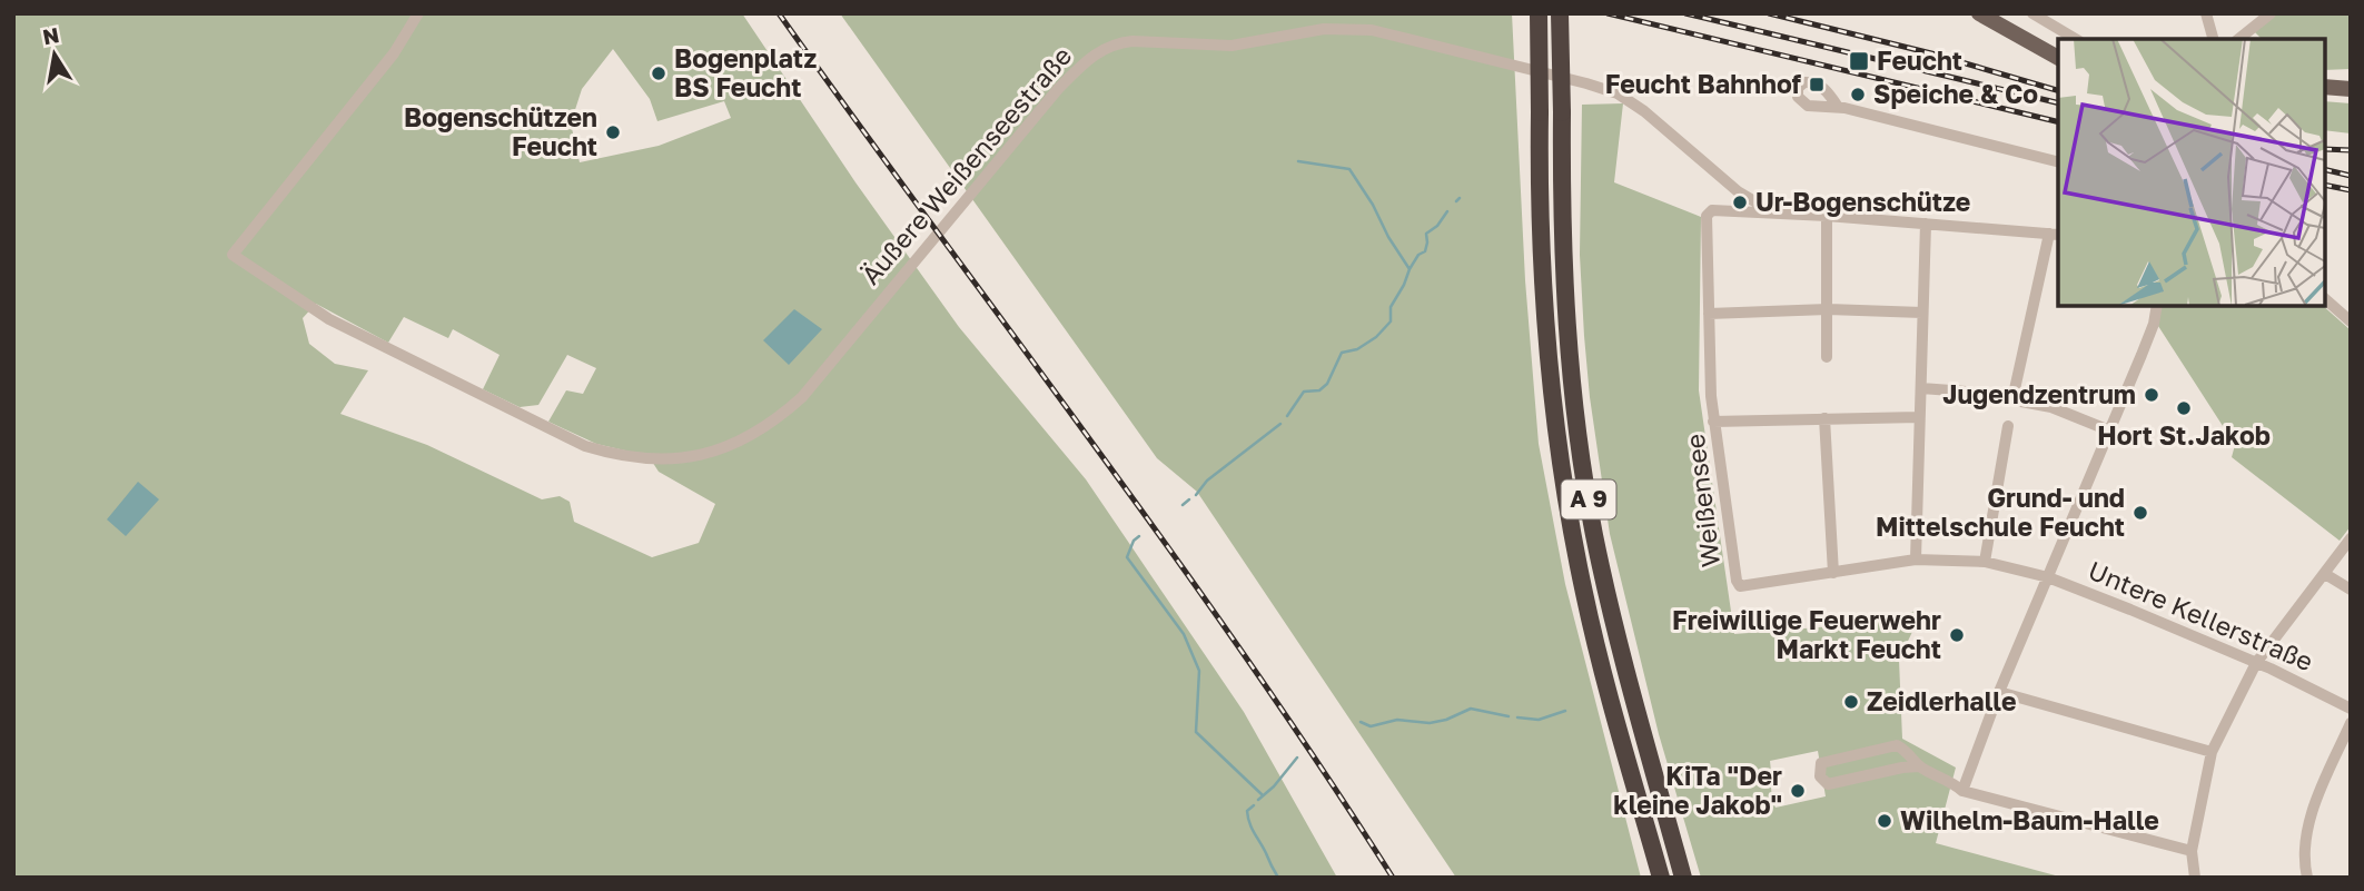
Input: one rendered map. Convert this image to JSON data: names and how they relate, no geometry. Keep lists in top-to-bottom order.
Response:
{
  "streets": {
    "highway": ["A 9"],
    "street": ["Äußere Weißenseestraße", "Weißensee", "Untere Kellerstraße"]
  },
  "crossings": [
    ["Weißensee", "Untere Kellerstraße"]
  ],
  "places": {
    "transit": ["Feucht", "Feucht Bahnhof"],
    "other": [
      "Bogenplatz BS Feucht",
      "Speiche & Co",
      "Bogenschützen Feucht",
      "Ur-Bogenschütze",
      "Jugendzentrum",
      "Hort St.Jakob",
      "Grund- und Mittelschule Feucht",
      "Freiwillige Feuerwehr Markt Feucht",
      "Zeidlerhalle",
      "KiTa \"Der kleine Jakob\"",
      "Wilhelm-Baum-Halle"
    ]
  },
  "north": "top"
}
